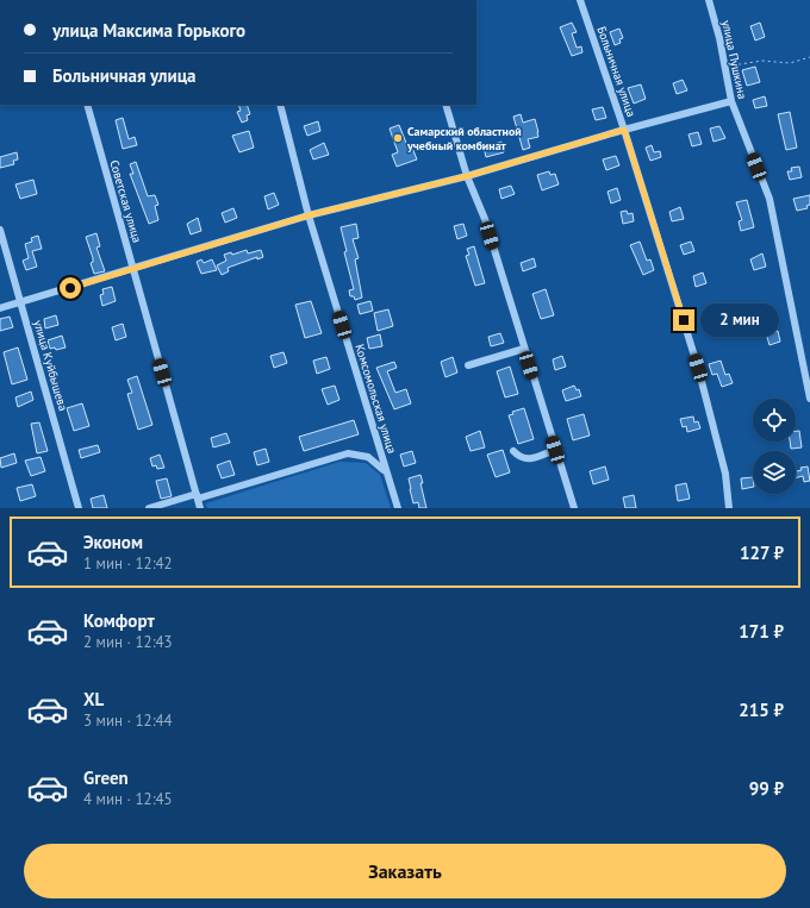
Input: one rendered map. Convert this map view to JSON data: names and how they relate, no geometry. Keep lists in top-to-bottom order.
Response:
{
  "streets": {
    "street": [
      "улица Пушкина",
      "Больничная улица",
      "Советская улица",
      "улица Куйбышева",
      "Комсомольская улица"
    ]
  },
  "places": ["Самарский областной учебный комбинат"],
  "page": {
    "banner": ["улица Максима Горького", "Больничная улица"],
    "bubble": "2 мин",
    "list": [
      {
        "name": "Эконом",
        "note": "1 мин · 12:42",
        "value": "127 ₽"
      },
      {
        "name": "Комфорт",
        "note": "2 мин · 12:43",
        "value": "171 ₽"
      },
      {
        "name": "XL",
        "note": "3 мин · 12:44",
        "value": "215 ₽"
      },
      {
        "name": "Green",
        "note": "4 мин · 12:45",
        "value": "99 ₽"
      }
    ],
    "buttons": "Заказать"
  }
}
